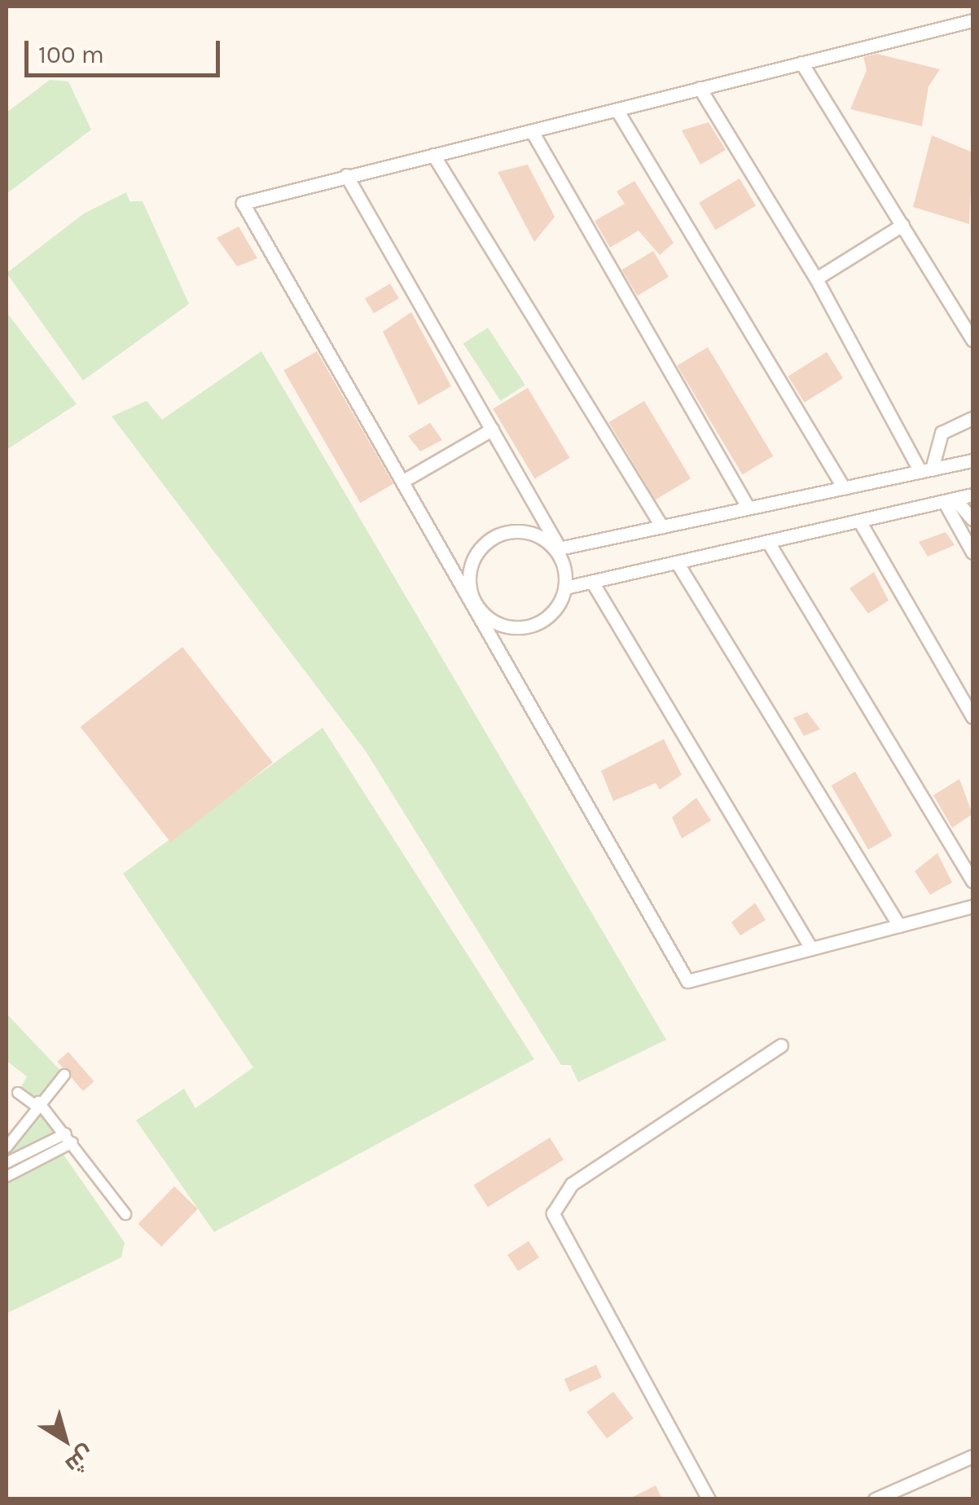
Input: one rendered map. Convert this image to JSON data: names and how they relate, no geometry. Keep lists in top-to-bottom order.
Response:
{
  "scale_bar": "100 m",
  "north": "bottom right"
}
